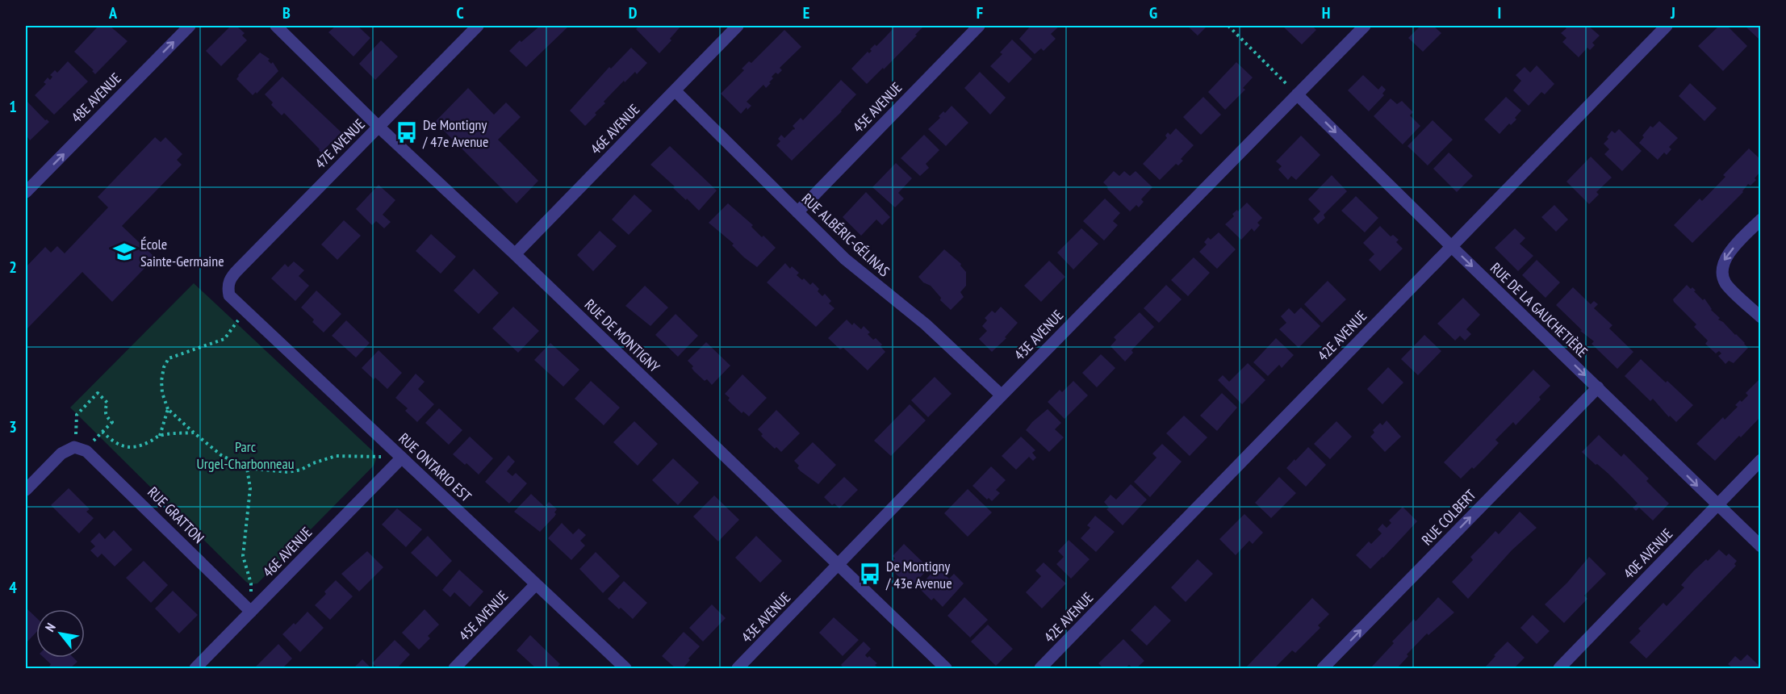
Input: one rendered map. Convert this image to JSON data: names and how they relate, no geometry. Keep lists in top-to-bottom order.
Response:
{
  "streets": {
    "street": [
      "48E AVENUE",
      "45E AVENUE",
      "46E AVENUE",
      "47E AVENUE",
      "RUE ALBÉRIC-GÉLINAS",
      "RUE DE LA GAUCHETIÈRE",
      "43E AVENUE",
      "RUE DE MONTIGNY",
      "42E AVENUE",
      "RUE ONTARIO EST",
      "RUE GRATTON",
      "RUE COLBERT",
      "40E AVENUE"
    ]
  },
  "crossings": [
    ["45E AVENUE", "RUE ALBÉRIC-GÉLINAS"],
    ["45E AVENUE", "RUE ONTARIO EST"],
    ["46E AVENUE", "RUE ALBÉRIC-GÉLINAS"],
    ["46E AVENUE", "RUE DE MONTIGNY"],
    ["46E AVENUE", "RUE ONTARIO EST"],
    ["46E AVENUE", "RUE GRATTON"],
    ["47E AVENUE", "RUE DE MONTIGNY"],
    ["47E AVENUE", "RUE ONTARIO EST"],
    ["RUE ALBÉRIC-GÉLINAS", "43E AVENUE"],
    ["RUE DE LA GAUCHETIÈRE", "43E AVENUE"],
    ["RUE DE LA GAUCHETIÈRE", "42E AVENUE"],
    ["RUE DE LA GAUCHETIÈRE", "RUE COLBERT"],
    ["RUE DE LA GAUCHETIÈRE", "40E AVENUE"],
    ["43E AVENUE", "RUE DE MONTIGNY"]
  ],
  "one_way": ["48E AVENUE", "RUE DE LA GAUCHETIÈRE", "RUE COLBERT"],
  "parks": ["Parc Urgel-Charbonneau"],
  "places": {
    "bus stop": ["De Montigny / 47e Avenue", "De Montigny / 43e Avenue"],
    "school or university": ["École Sainte-Germaine"]
  },
  "north": "top left",
  "grid": {
    "columns": [
      "A",
      "B",
      "C",
      "D",
      "E",
      "F",
      "G",
      "H",
      "I",
      "J"
    ],
    "rows": [
      "1",
      "2",
      "3",
      "4"
    ]
  }
}
